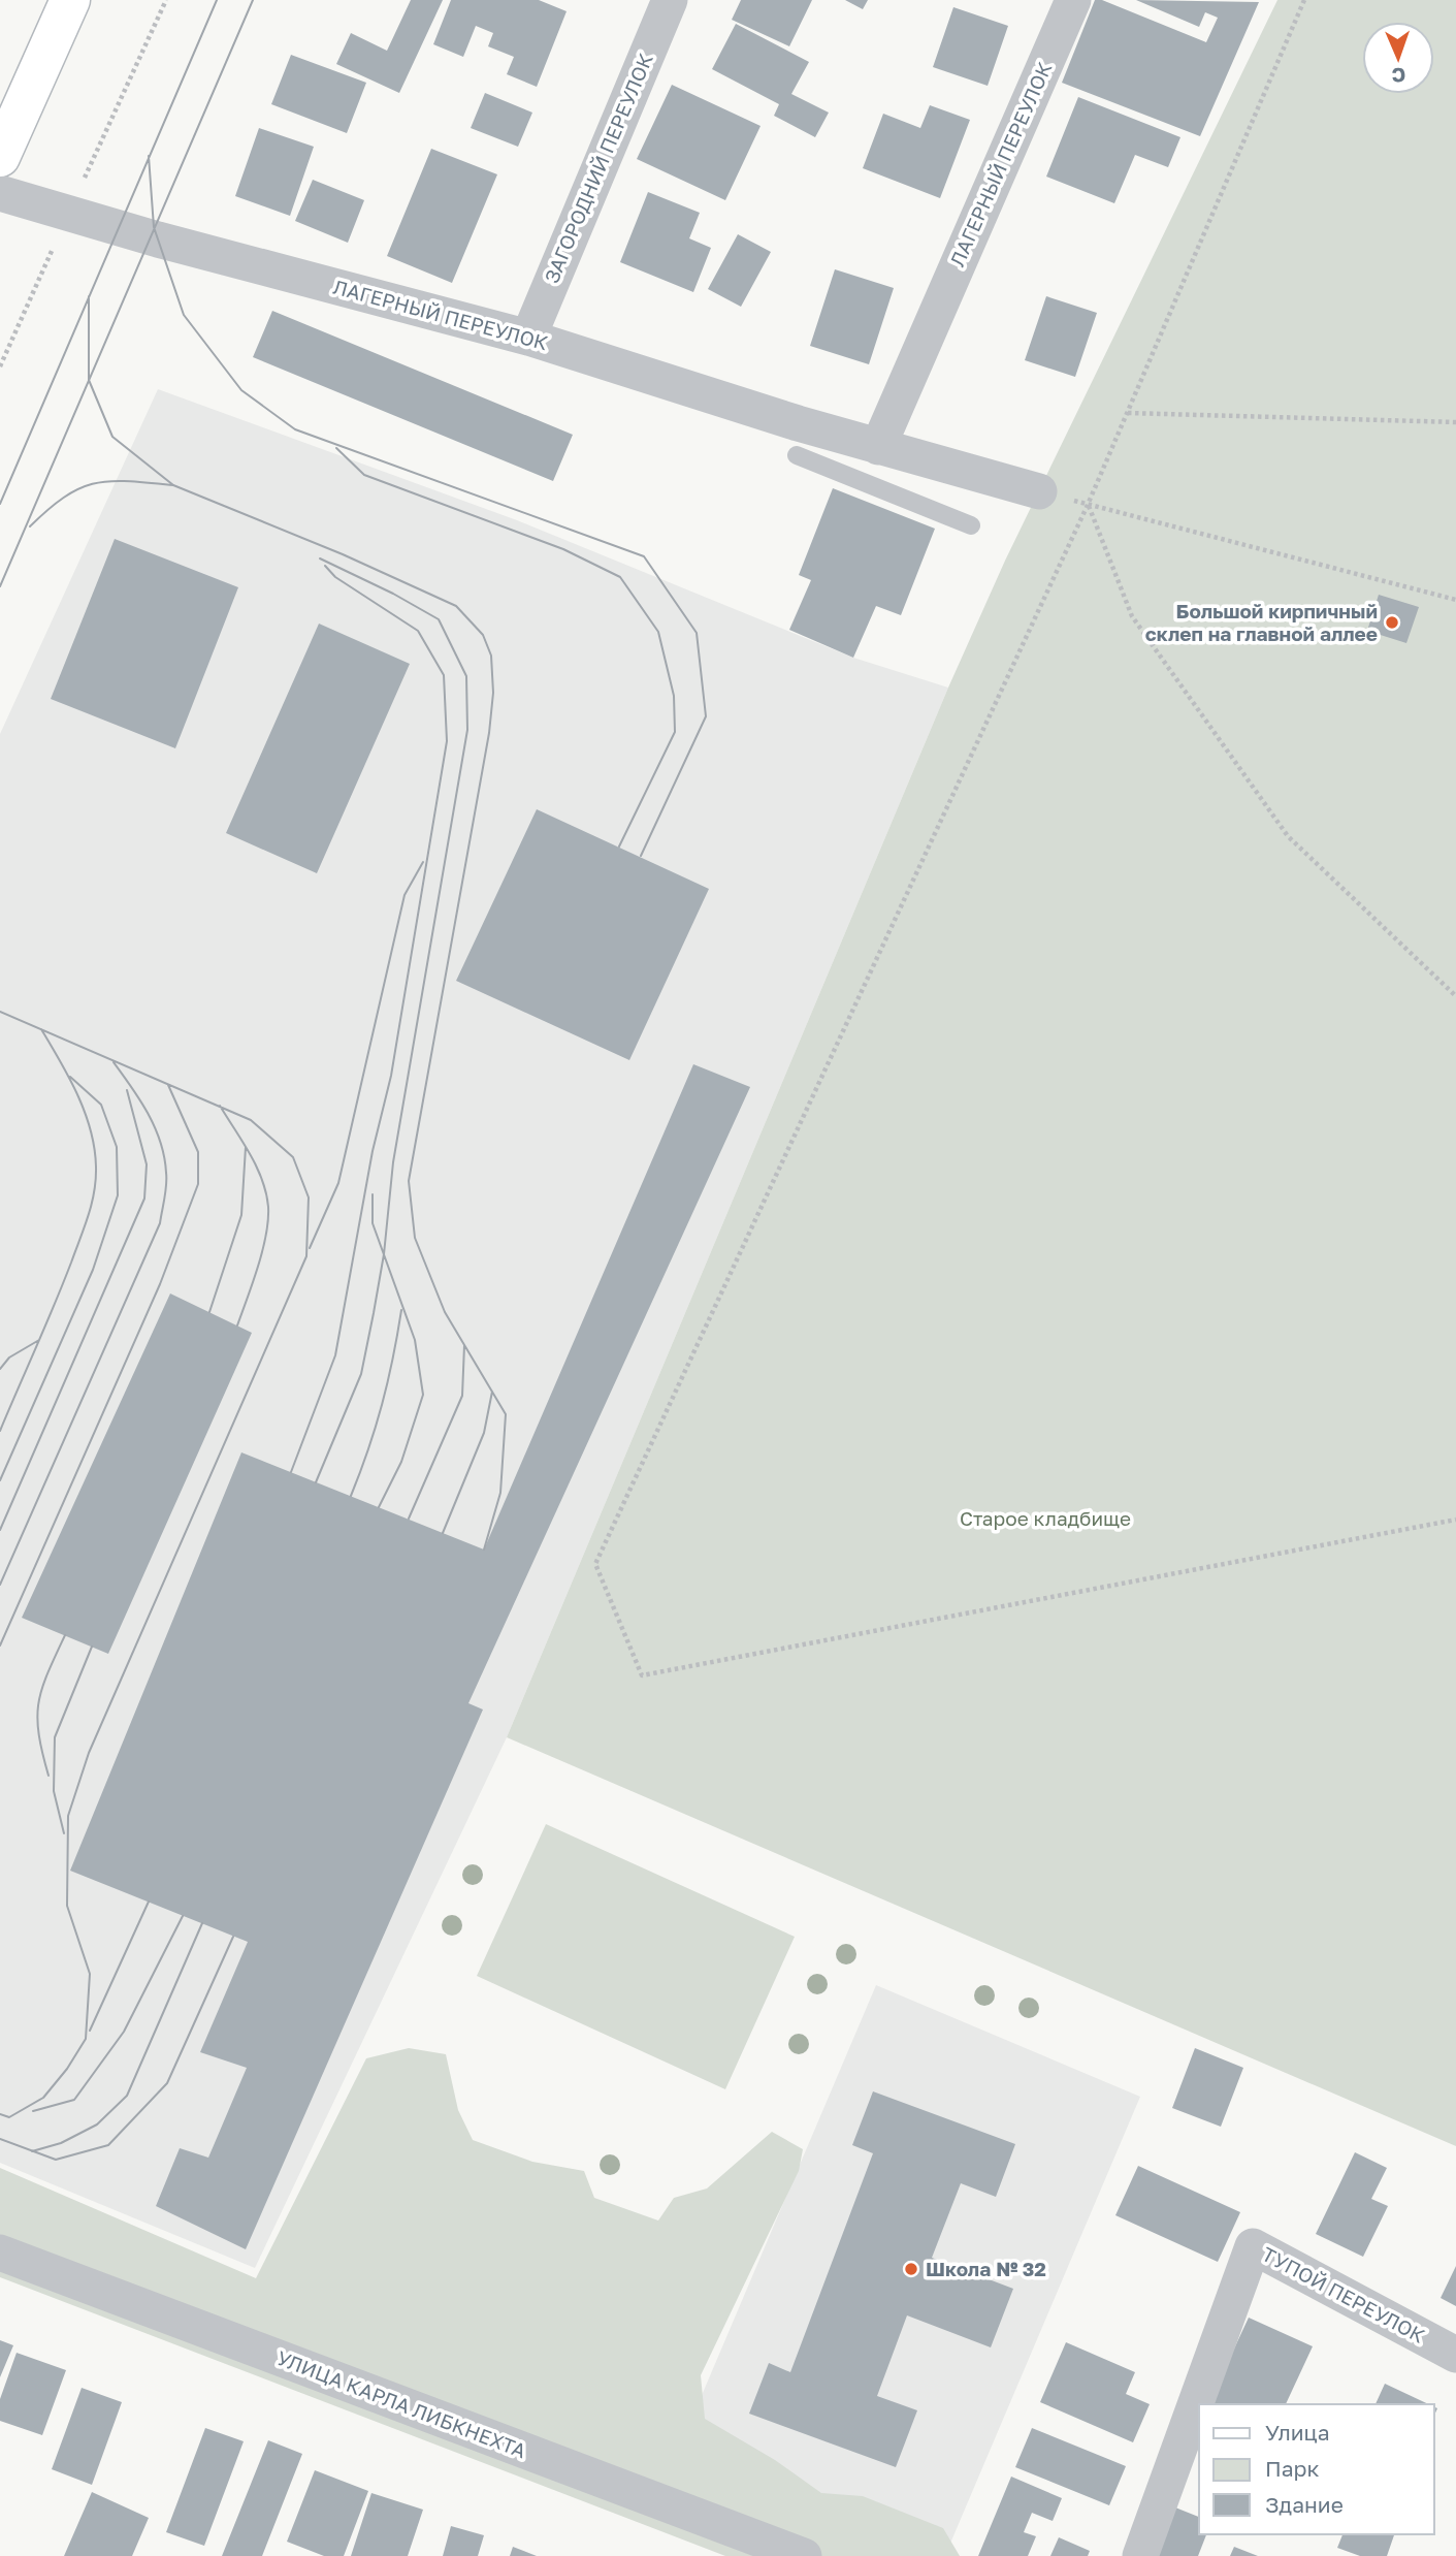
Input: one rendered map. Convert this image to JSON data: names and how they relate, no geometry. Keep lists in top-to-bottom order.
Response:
{
  "streets": {
    "street": [
      "ЛАГЕРНЫЙ ПЕРЕУЛОК",
      "ЗАГОРОДНИЙ ПЕРЕУЛОК",
      "ТУПОЙ ПЕРЕУЛОК",
      "УЛИЦА КАРЛА ЛИБКНЕХТА"
    ]
  },
  "crossings": [
    ["ЛАГЕРНЫЙ ПЕРЕУЛОК", "ЗАГОРОДНИЙ ПЕРЕУЛОК"]
  ],
  "parks": ["Старое кладбище"],
  "places": ["Большой кирпичный склеп на главной аллее", "Школа № 32"],
  "legend": ["Улица", "Парк", "Здание"],
  "north": "bottom"
}
